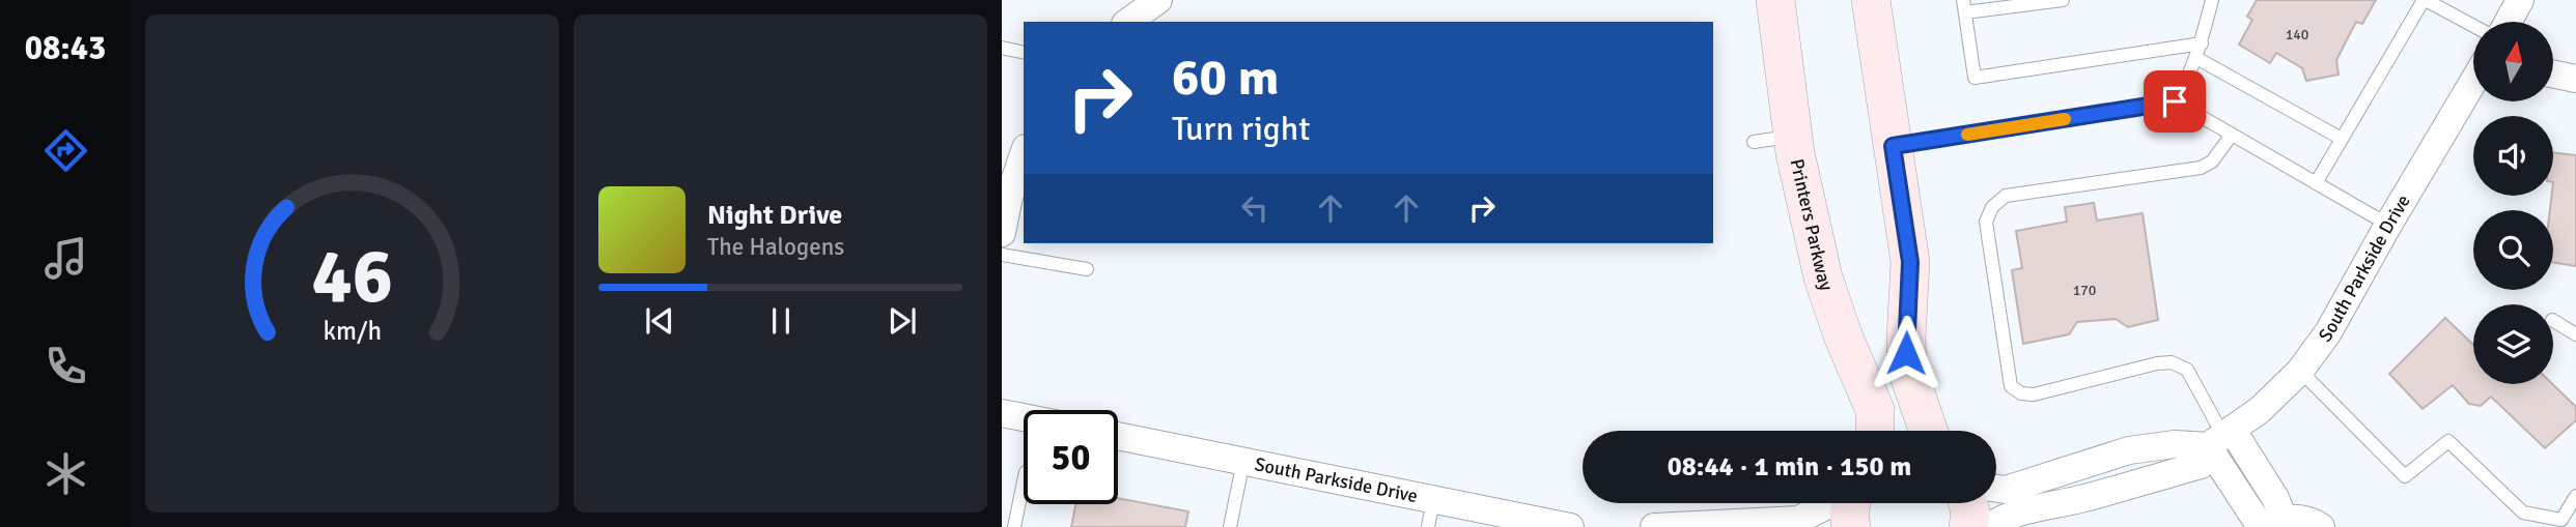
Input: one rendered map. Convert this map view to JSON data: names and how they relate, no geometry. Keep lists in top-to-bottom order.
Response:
{
  "streets": {
    "main road": ["Printers Parkway"],
    "street": ["South Parkside Drive"]
  },
  "house_numbers": ["140", "170"],
  "north": "top",
  "page": {
    "tabs": "08:43",
    "turn": ["60 m", "Turn right"],
    "song": ["Night Drive", "The Halogens"],
    "limit": "50",
    "trip": "08:44 · 1 min · 150 m",
    "gauge": ["46", "km/h"]
  }
}
